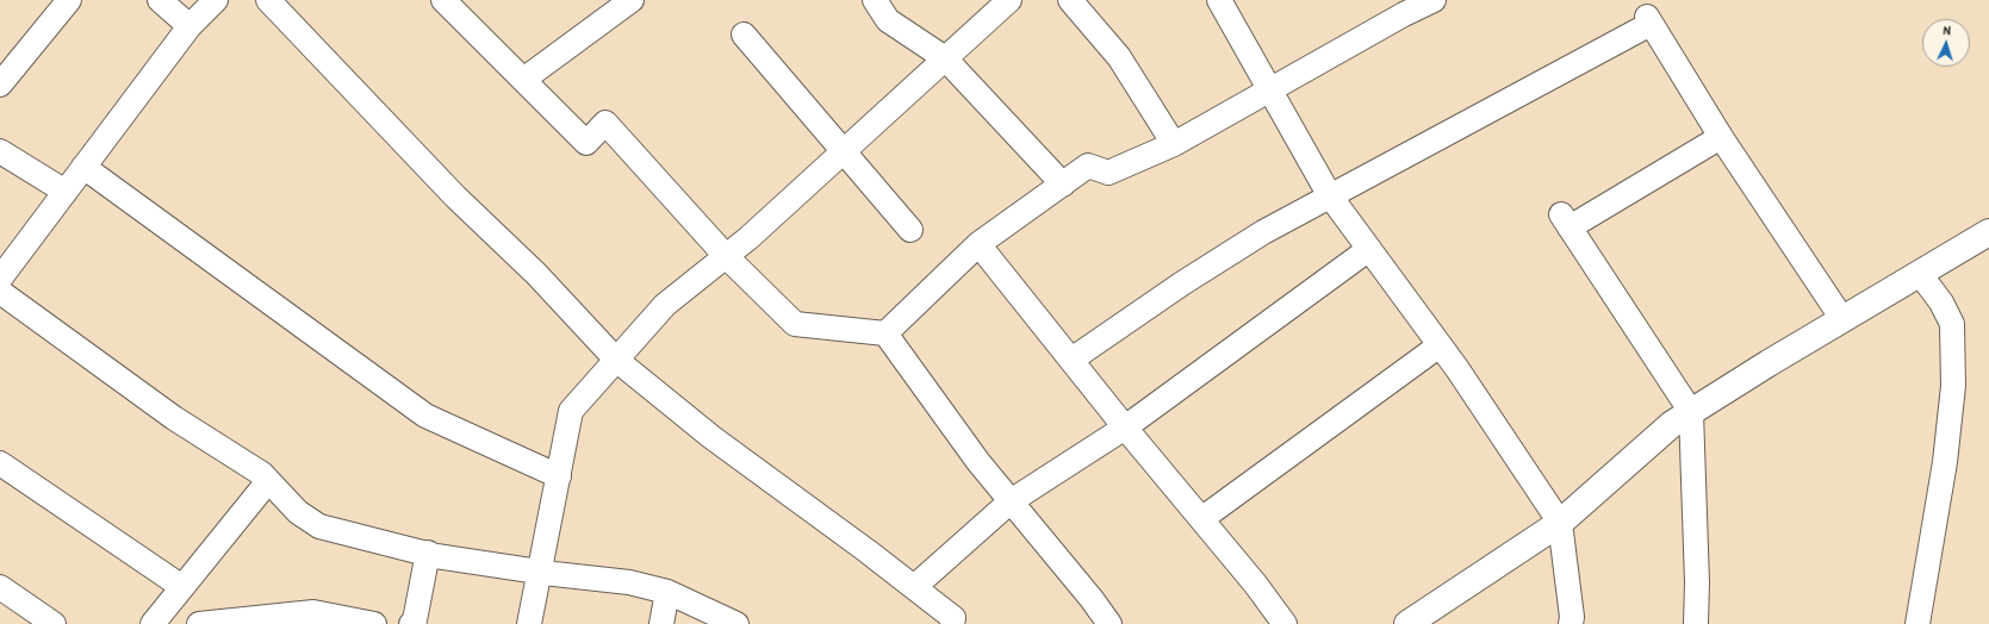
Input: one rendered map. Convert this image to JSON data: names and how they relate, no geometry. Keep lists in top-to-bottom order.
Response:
{
  "north": "top"
}
